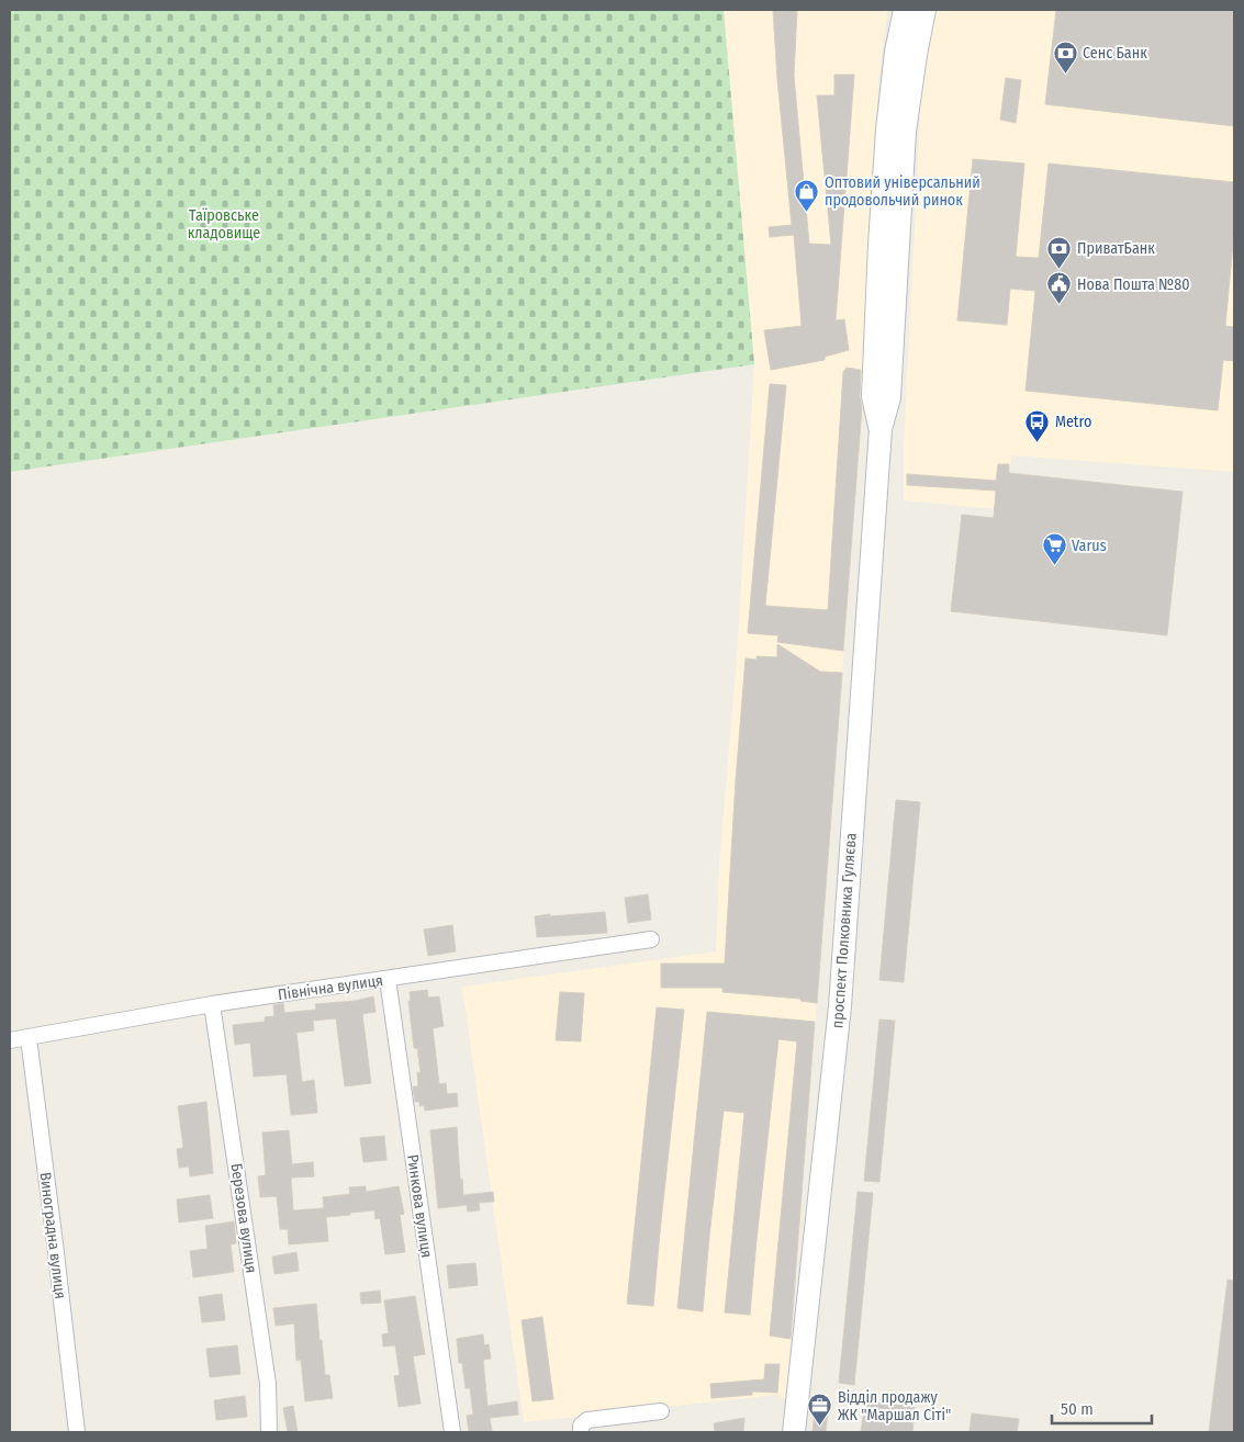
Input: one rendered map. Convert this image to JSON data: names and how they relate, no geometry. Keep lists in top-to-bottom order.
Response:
{
  "streets": {
    "main road": ["проспект Полковника Гуляєва"],
    "street": [
      "Північна вулиця",
      "Ринкова вулиця",
      "Березова вулиця",
      "Виноградна вулиця"
    ]
  },
  "crossings": [
    ["Північна вулиця", "Ринкова вулиця"],
    ["Північна вулиця", "Березова вулиця"],
    ["Північна вулиця", "Виноградна вулиця"]
  ],
  "parks": ["Таїровське кладовище"],
  "places": {
    "bank": ["Сенс Банк", "ПриватБанк"],
    "shop": ["Оптовий універсальний продовольчий ринок"],
    "public building": ["Нова Пошта №80"],
    "bus stop": ["Metro"],
    "supermarket": ["Varus"],
    "office": ["Відділ продажу ЖК \"Маршал Сіті\""]
  },
  "scale_bar": "50 m"
}
